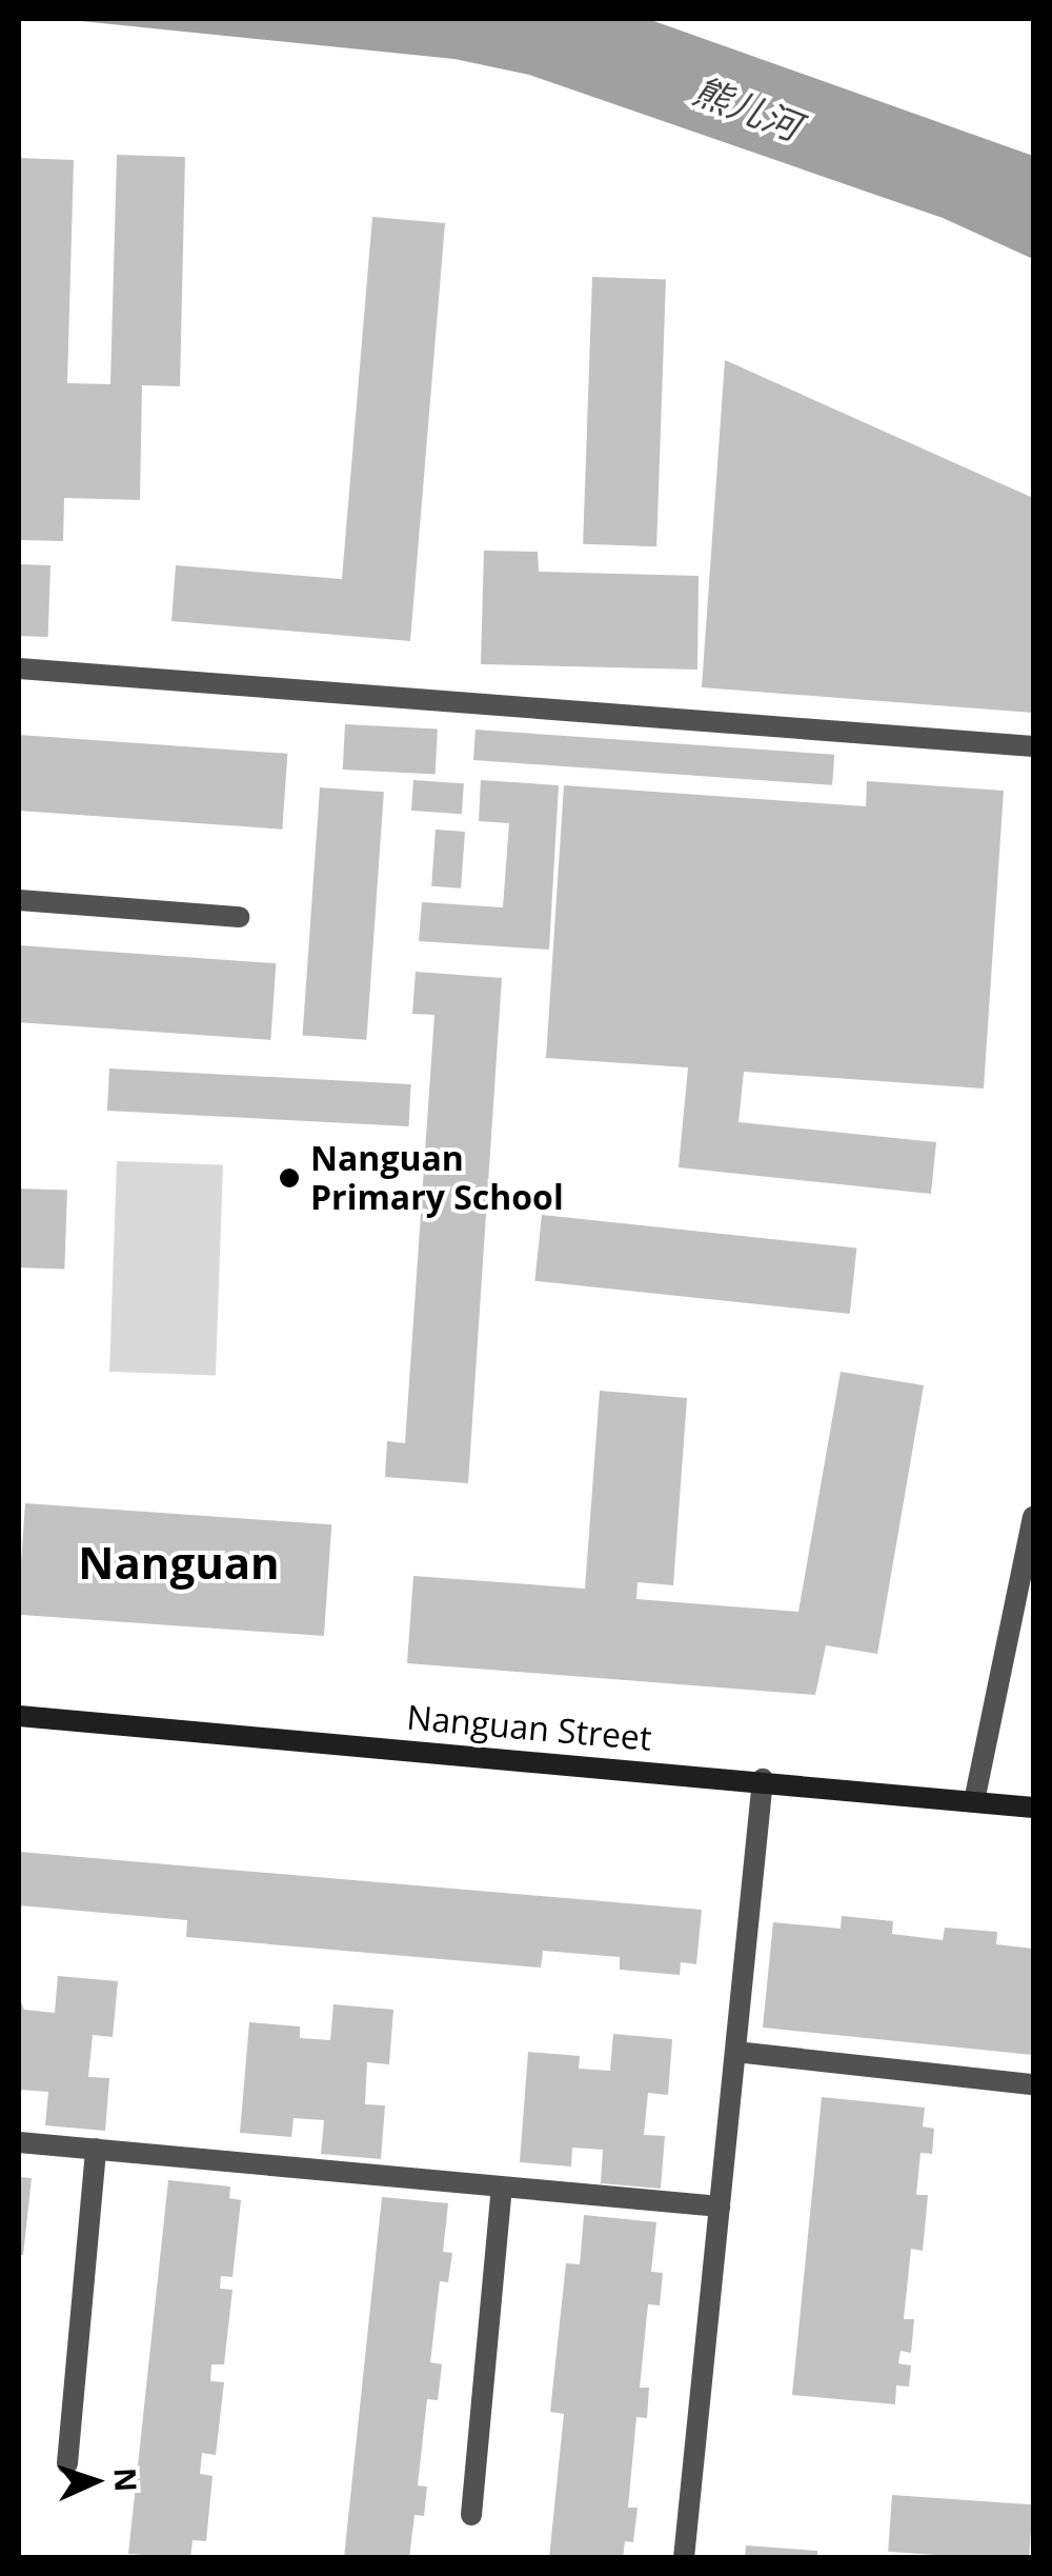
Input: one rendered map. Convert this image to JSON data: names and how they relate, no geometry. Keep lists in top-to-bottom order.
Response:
{
  "streets": {
    "street": ["Nanguan Street"]
  },
  "districts": ["Nanguan"],
  "water": ["熊儿河"],
  "places": ["Nanguan Primary School"],
  "north": "right"
}
